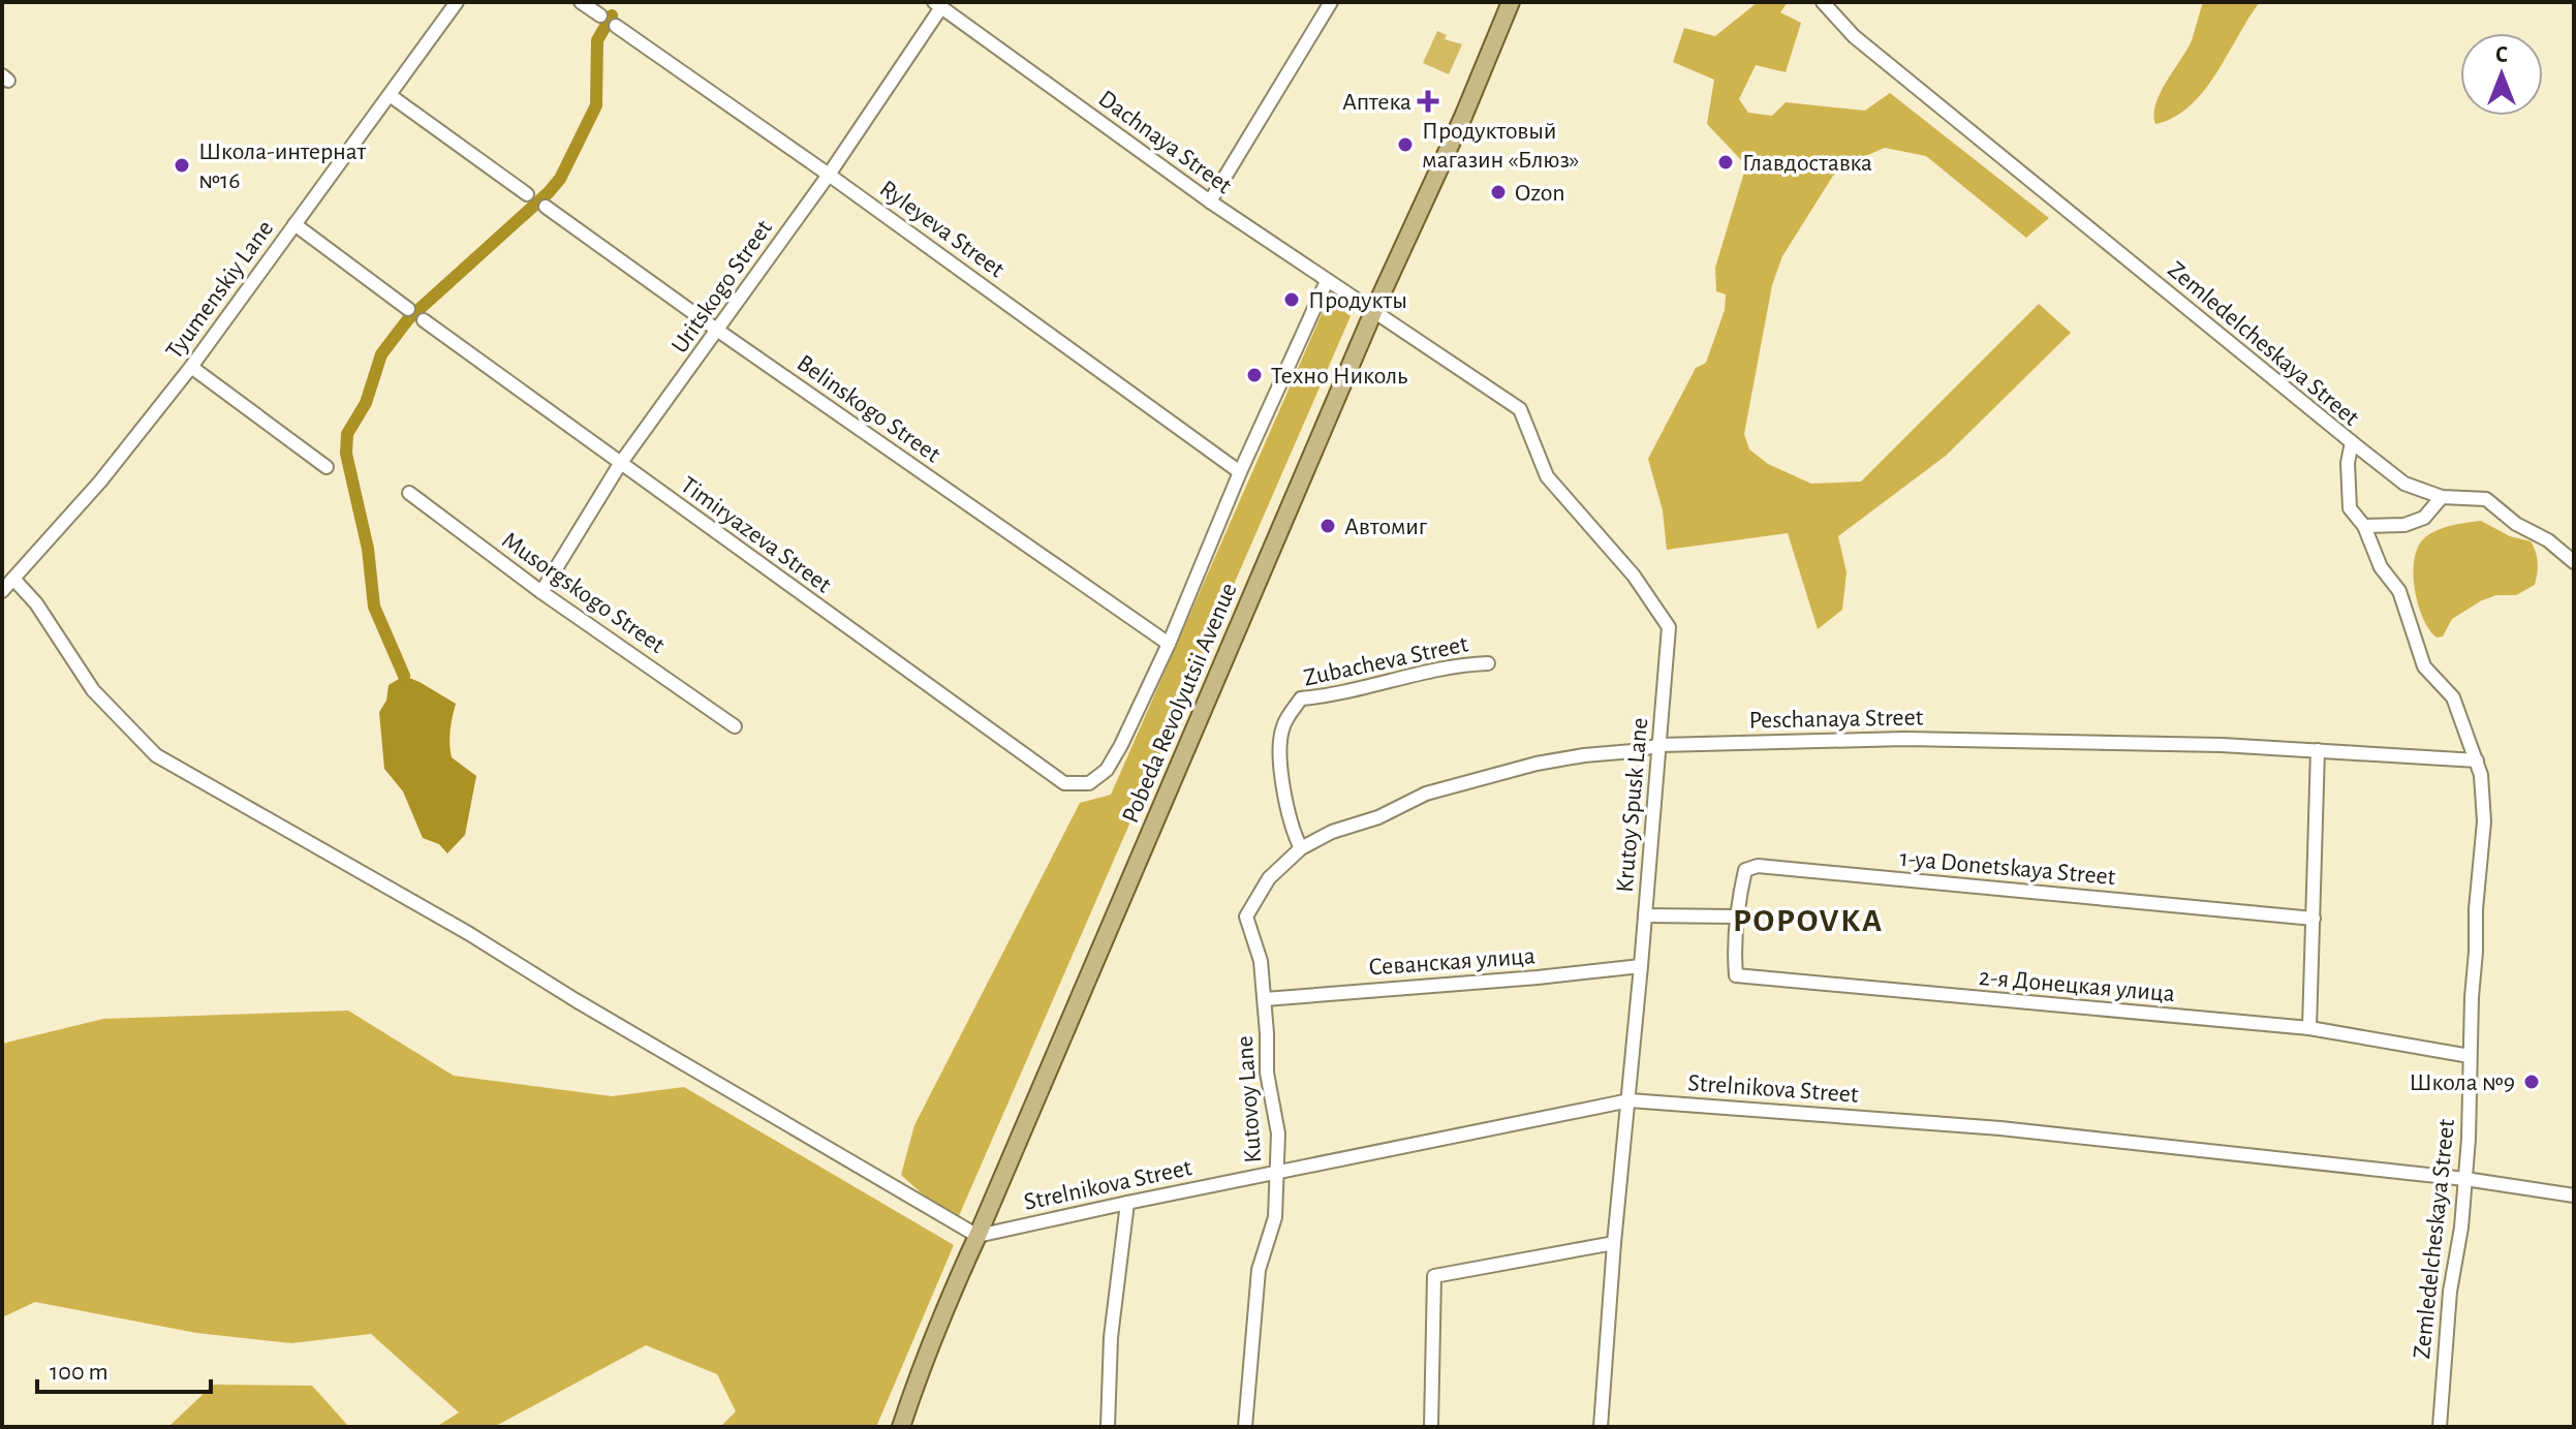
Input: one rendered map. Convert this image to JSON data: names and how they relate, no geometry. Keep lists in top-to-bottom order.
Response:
{
  "streets": {
    "main road": ["Pobeda Revolyutsii Avenue"],
    "street": [
      "Dachnaya Street",
      "Ryleyeva Street",
      "Uritskogo Street",
      "Tyumenskiy Lane",
      "Zemledelcheskaya Street",
      "Belinskogo Street",
      "Timiryazeva Street",
      "Musorgskogo Street",
      "Zubacheva Street",
      "Peschanaya Street",
      "Krutoy Spusk Lane",
      "1-ya Donetskaya Street",
      "Севанская улица",
      "2-я Донецкая улица",
      "Strelnikova Street",
      "Kutovoy Lane"
    ]
  },
  "crossings": [
    ["Dachnaya Street", "Uritskogo Street"],
    ["Dachnaya Street", "Pobeda Revolyutsii Avenue"],
    ["Dachnaya Street", "Krutoy Spusk Lane"],
    ["Ryleyeva Street", "Uritskogo Street"],
    ["Uritskogo Street", "Belinskogo Street"],
    ["Uritskogo Street", "Timiryazeva Street"],
    ["Uritskogo Street", "Musorgskogo Street"],
    ["Zemledelcheskaya Street", "Peschanaya Street"],
    ["Zemledelcheskaya Street", "2-я Донецкая улица"],
    ["Zemledelcheskaya Street", "Strelnikova Street"],
    ["Belinskogo Street", "Timiryazeva Street"],
    ["Zubacheva Street", "Peschanaya Street"],
    ["Pobeda Revolyutsii Avenue", "Krutoy Spusk Lane"],
    ["Pobeda Revolyutsii Avenue", "Strelnikova Street"],
    ["Peschanaya Street", "Krutoy Spusk Lane"],
    ["Peschanaya Street", "Kutovoy Lane"],
    ["Krutoy Spusk Lane", "Севанская улица"],
    ["Krutoy Spusk Lane", "Strelnikova Street"],
    ["1-ya Donetskaya Street", "2-я Донецкая улица"],
    ["Севанская улица", "Kutovoy Lane"],
    ["Strelnikova Street", "Kutovoy Lane"]
  ],
  "districts": ["POPOVKA"],
  "places": {
    "health": ["Аптека"],
    "other": [
      "Продуктовый магазин «Блюз»",
      "Главдоставка",
      "Школа-интернат №16",
      "Ozon",
      "Продукты",
      "Техно Николь",
      "Автомиг",
      "Школа №9"
    ]
  },
  "scale_bar": "100 m",
  "north": "top"
}
